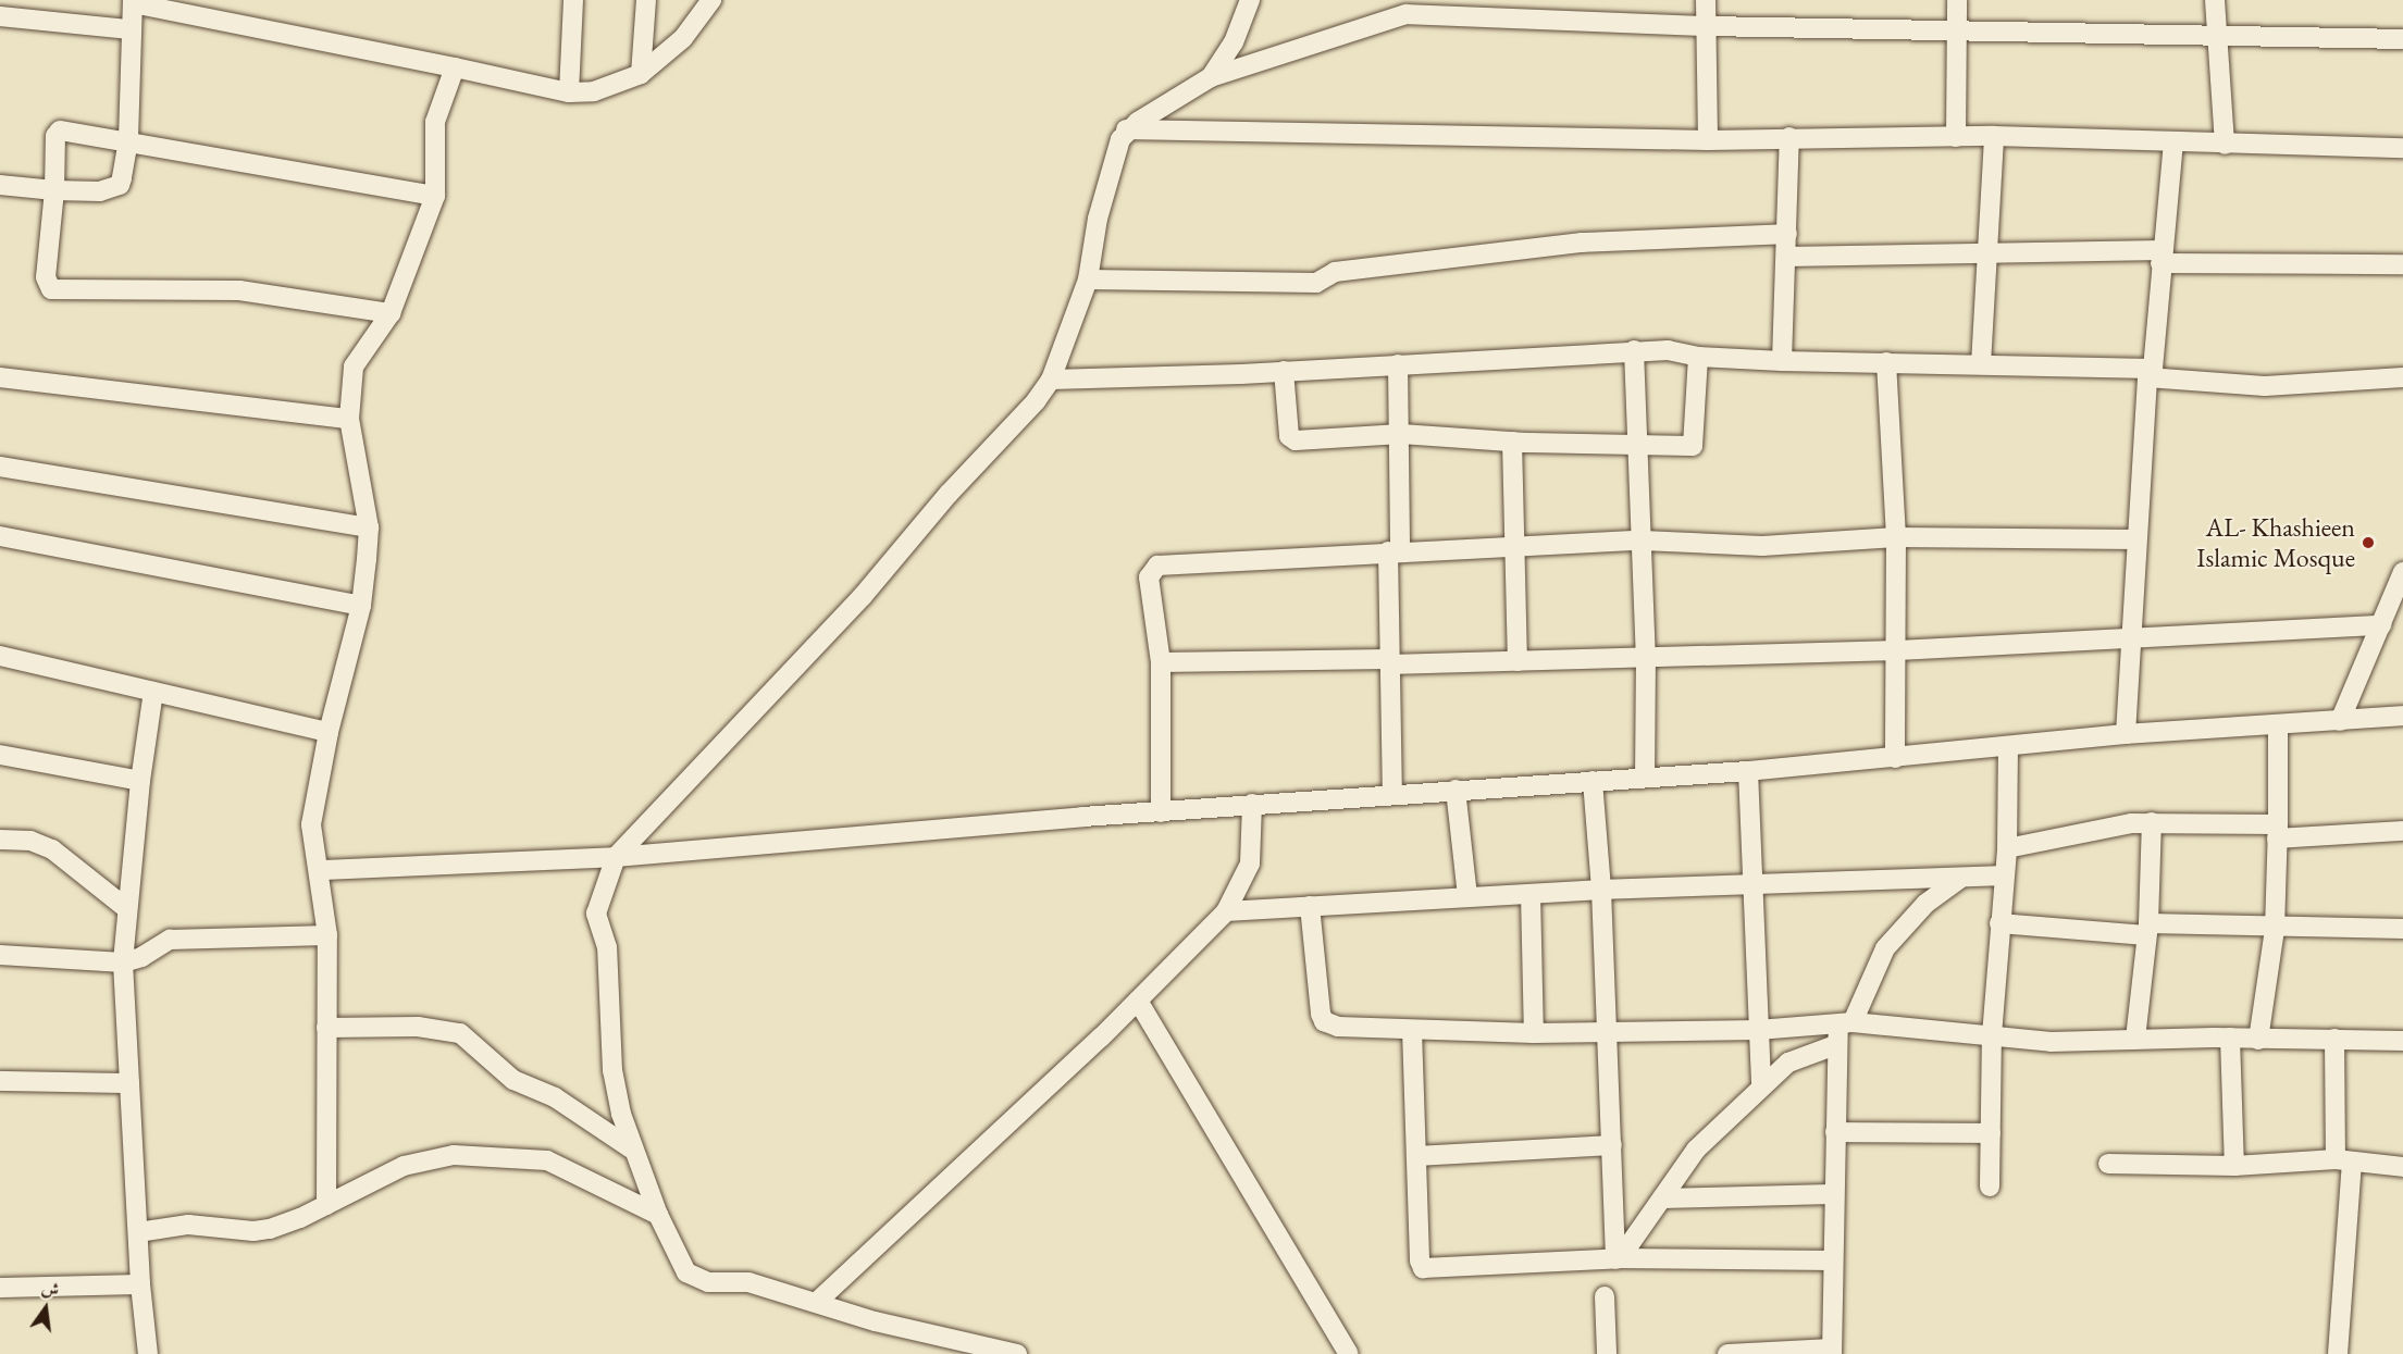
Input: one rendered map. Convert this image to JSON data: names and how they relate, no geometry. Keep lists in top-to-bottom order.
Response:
{
  "places": ["AL- Khashieen Islamic Mosque"],
  "north": "top"
}
